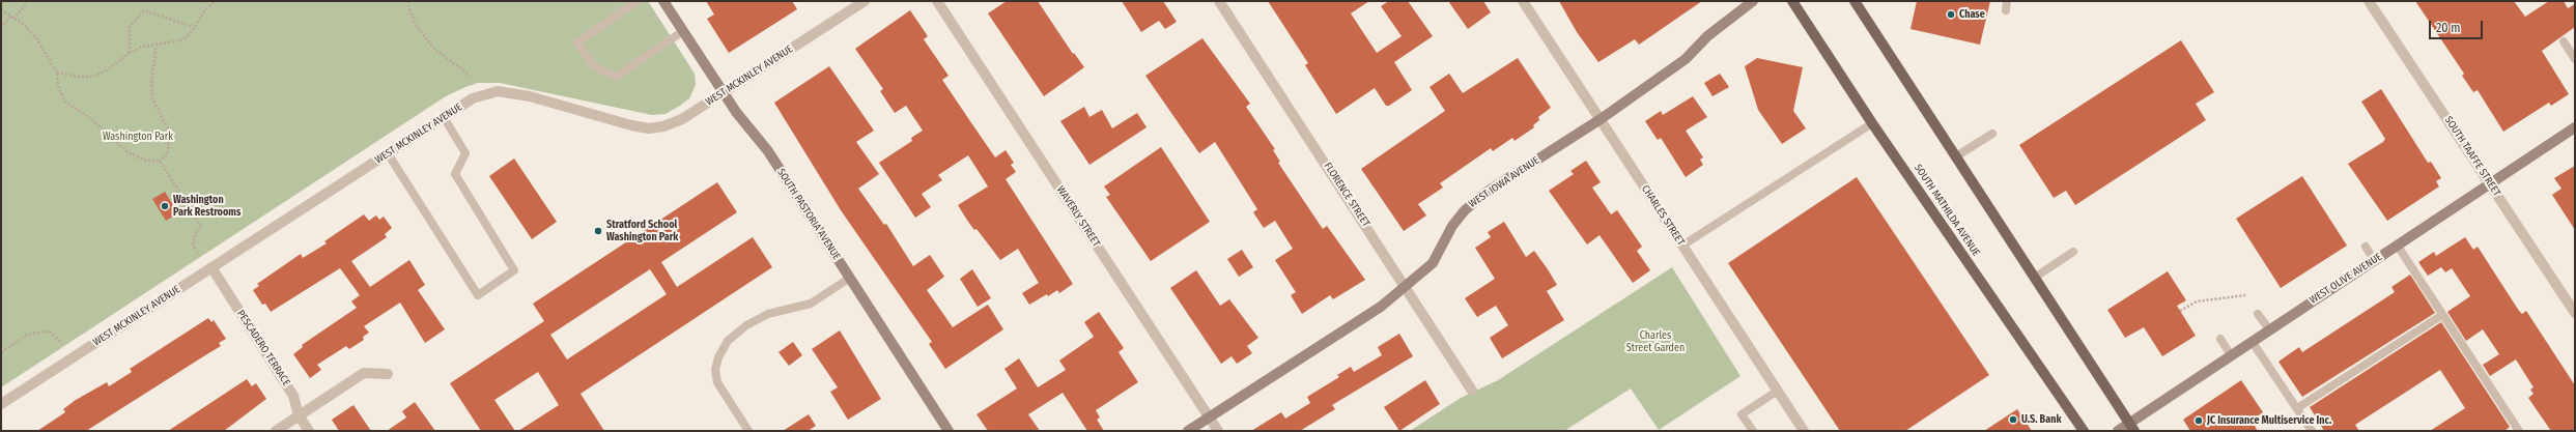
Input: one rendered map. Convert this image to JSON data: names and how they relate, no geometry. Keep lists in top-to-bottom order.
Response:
{
  "streets": {
    "main road": ["SOUTH MATHILDA AVENUE"],
    "street": [
      "WEST MCKINLEY AVENUE",
      "SOUTH TAAFFE STREET",
      "WEST IOWA AVENUE",
      "FLORENCE STREET",
      "SOUTH PASTORIA AVENUE",
      "CHARLES STREET",
      "WAVERLY STREET",
      "WEST OLIVE AVENUE",
      "PESCADERO TERRACE"
    ]
  },
  "crossings": [
    ["WEST MCKINLEY AVENUE", "SOUTH PASTORIA AVENUE"],
    ["WEST MCKINLEY AVENUE", "PESCADERO TERRACE"],
    ["SOUTH TAAFFE STREET", "WEST OLIVE AVENUE"],
    ["WEST IOWA AVENUE", "FLORENCE STREET"],
    ["WEST IOWA AVENUE", "CHARLES STREET"],
    ["WEST IOWA AVENUE", "WAVERLY STREET"]
  ],
  "parks": ["Washington Park", "Charles Street Garden"],
  "places": [
    "Chase",
    "Washington Park Restrooms",
    "Stratford School Washington Park",
    "U.S. Bank",
    "JC Insurance Multiservice Inc."
  ],
  "scale_bar": "20 m"
}
